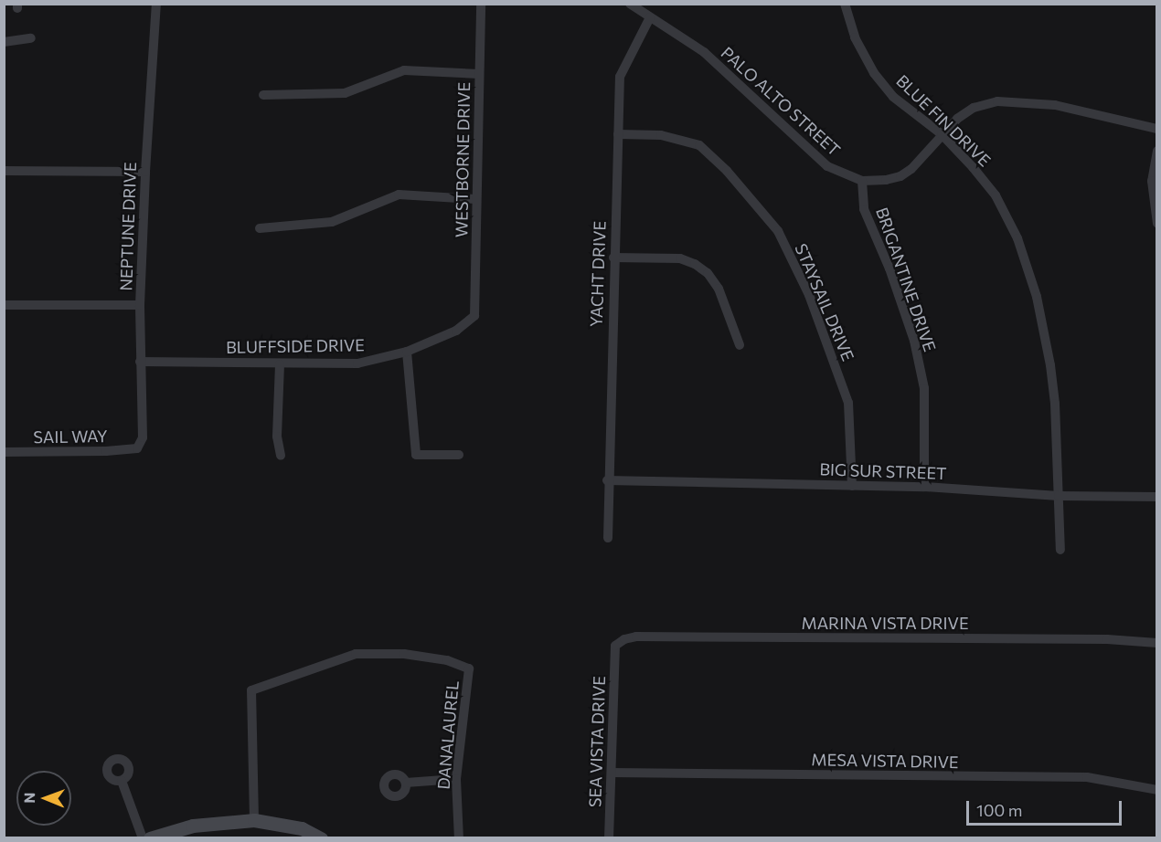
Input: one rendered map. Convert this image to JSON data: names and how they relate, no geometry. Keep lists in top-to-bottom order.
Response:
{
  "streets": {
    "street": [
      "PALO ALTO STREET",
      "BLUE FIN DRIVE",
      "WESTBORNE DRIVE",
      "NEPTUNE DRIVE",
      "YACHT DRIVE",
      "BRIGANTINE DRIVE",
      "STAYSAIL DRIVE",
      "BLUFFSIDE DRIVE",
      "SAIL WAY",
      "BIG SUR STREET",
      "MARINA VISTA DRIVE",
      "DANALAUREL",
      "SEA VISTA DRIVE",
      "MESA VISTA DRIVE"
    ]
  },
  "crossings": [
    ["PALO ALTO STREET", "BLUE FIN DRIVE"],
    ["PALO ALTO STREET", "YACHT DRIVE"],
    ["PALO ALTO STREET", "BRIGANTINE DRIVE"],
    ["BLUE FIN DRIVE", "BIG SUR STREET"],
    ["WESTBORNE DRIVE", "BLUFFSIDE DRIVE"],
    ["NEPTUNE DRIVE", "BLUFFSIDE DRIVE"],
    ["NEPTUNE DRIVE", "SAIL WAY"],
    ["YACHT DRIVE", "STAYSAIL DRIVE"],
    ["YACHT DRIVE", "BIG SUR STREET"],
    ["BRIGANTINE DRIVE", "BIG SUR STREET"],
    ["STAYSAIL DRIVE", "BIG SUR STREET"],
    ["MARINA VISTA DRIVE", "SEA VISTA DRIVE"],
    ["SEA VISTA DRIVE", "MESA VISTA DRIVE"]
  ],
  "scale_bar": "100 m",
  "north": "left"
}
